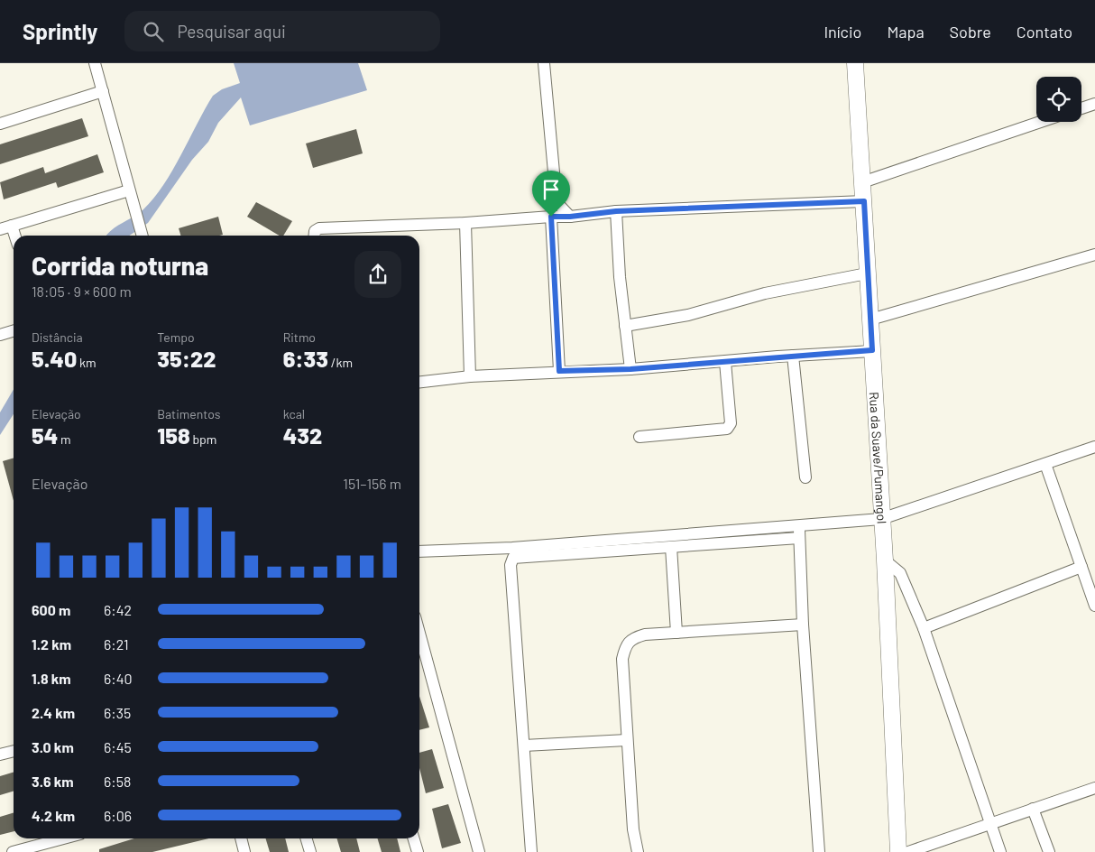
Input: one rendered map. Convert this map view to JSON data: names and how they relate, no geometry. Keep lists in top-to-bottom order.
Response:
{
  "streets": {
    "street": ["Rua da Suave/Pumangol"]
  },
  "page": {
    "header": "Sprintly",
    "search": "Pesquisar aqui",
    "nav": [
      "Início",
      "Mapa",
      "Sobre",
      "Contato"
    ],
    "heading": ["Corrida noturna", "18:05 · 9 × 600 m"],
    "stats": [
      ["Distância", "5.40 km"],
      ["Tempo", "35:22"],
      ["Ritmo", "6:33 /km"],
      ["Elevação", "54 m"],
      ["Batimentos", "158 bpm"],
      ["kcal", "432"]
    ],
    "chart": ["Elevação", "151–156 m"],
    "list": [
      {
        "name": "600 m",
        "note": "6:42"
      },
      {
        "name": "1.2 km",
        "note": "6:21"
      },
      {
        "name": "1.8 km",
        "note": "6:40"
      },
      {
        "name": "2.4 km",
        "note": "6:35"
      },
      {
        "name": "3.0 km",
        "note": "6:45"
      },
      {
        "name": "3.6 km",
        "note": "6:58"
      },
      {
        "name": "4.2 km",
        "note": "6:06"
      }
    ]
  }
}
